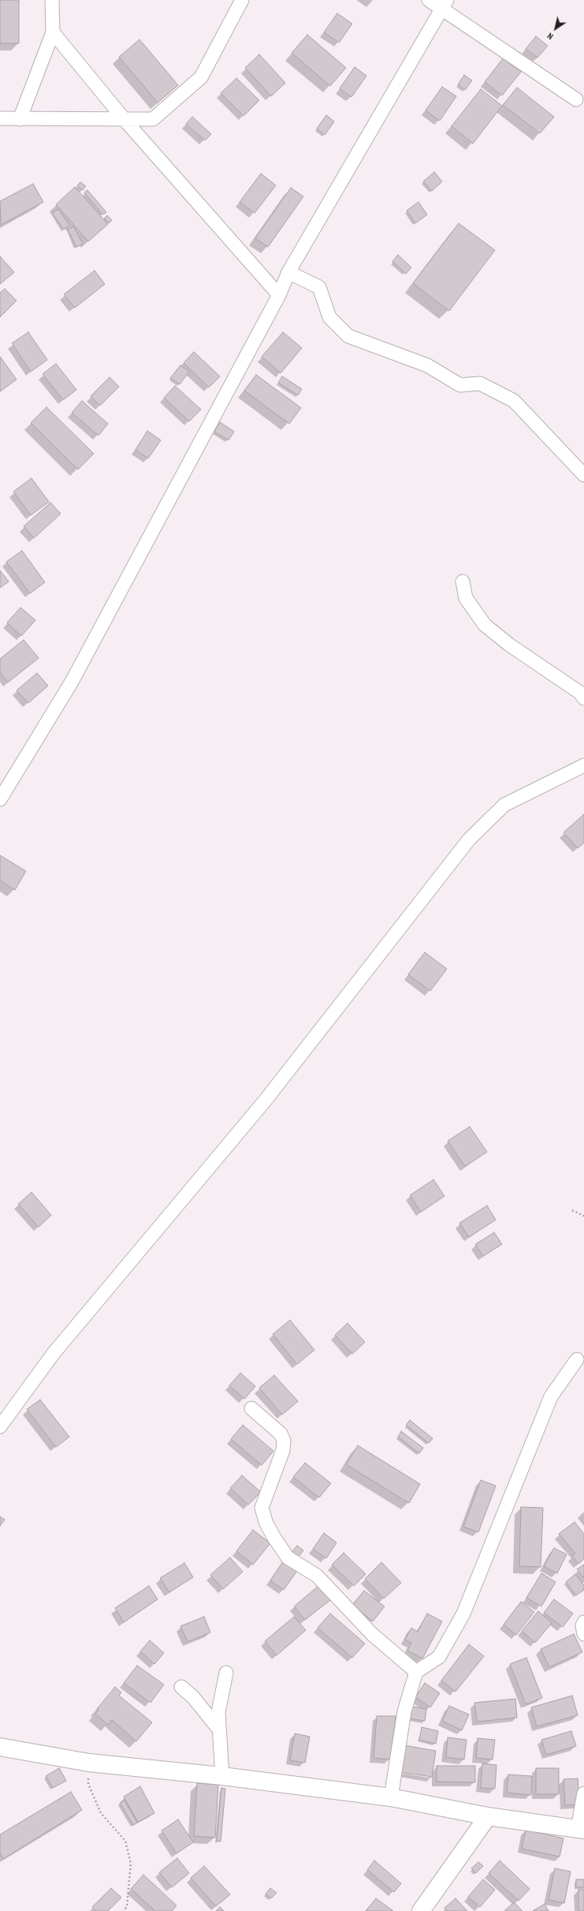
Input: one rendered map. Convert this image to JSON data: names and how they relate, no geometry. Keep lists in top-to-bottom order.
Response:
{
  "north": "bottom left"
}
